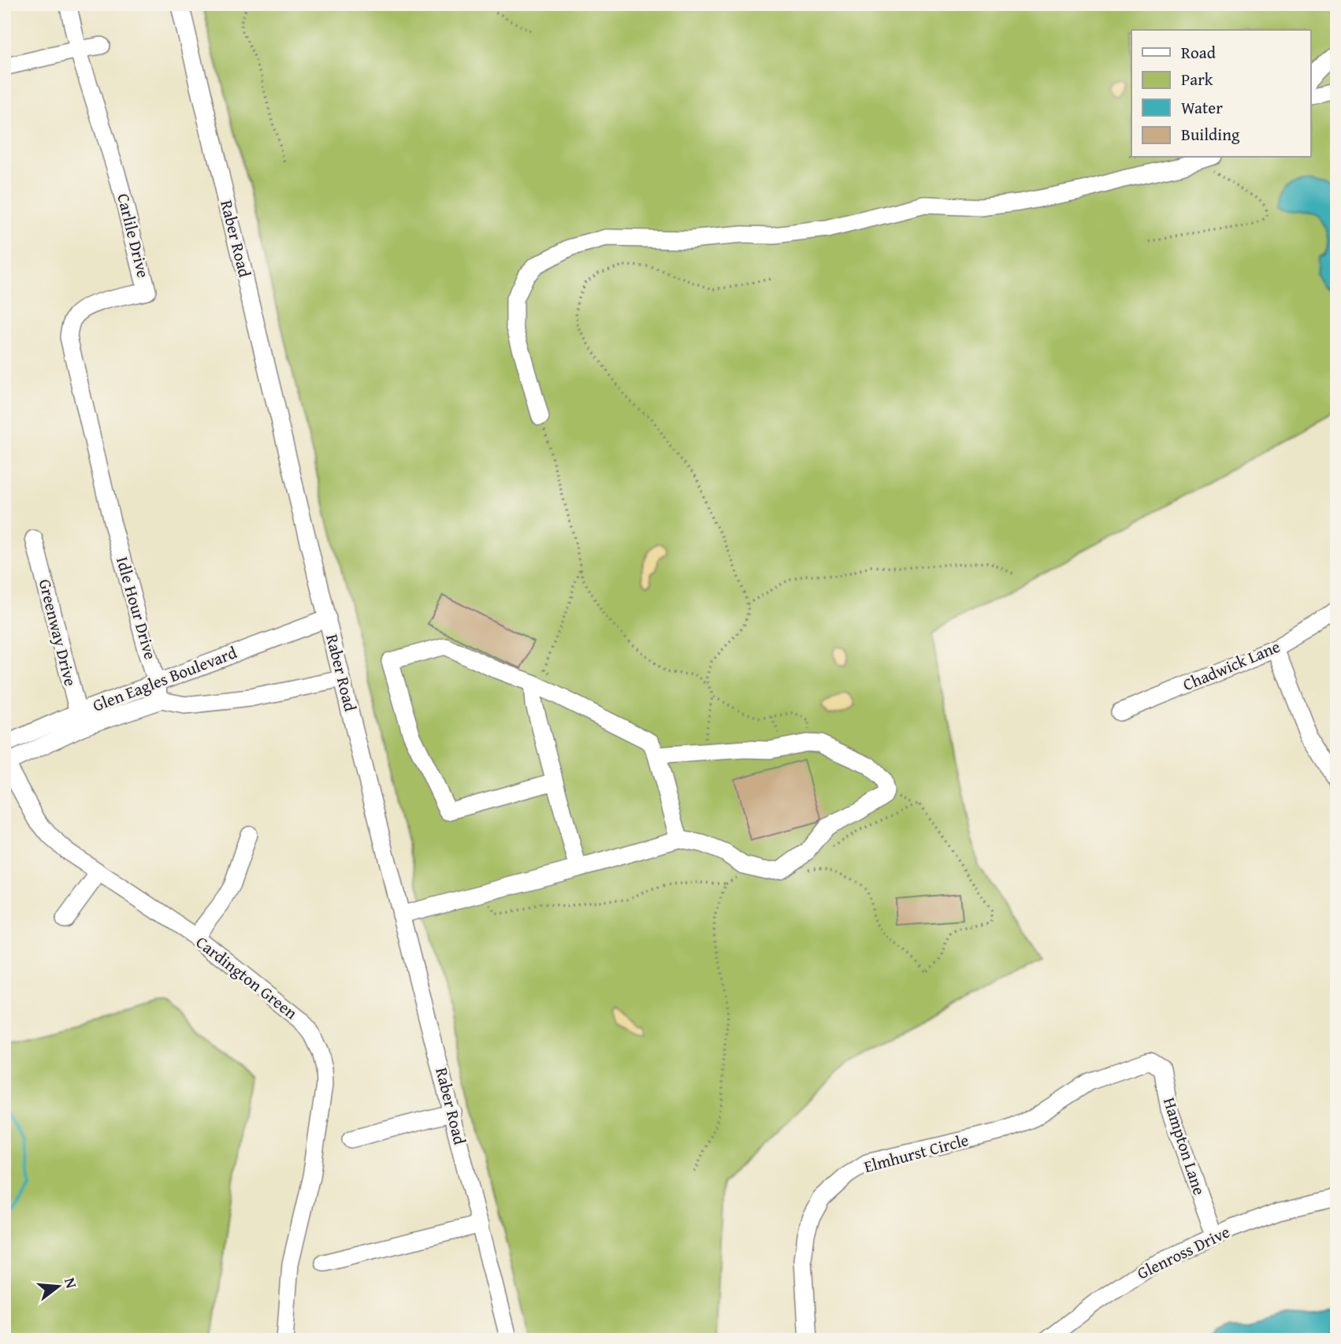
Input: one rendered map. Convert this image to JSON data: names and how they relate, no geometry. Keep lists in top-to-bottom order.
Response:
{
  "streets": {
    "street": [
      "Carlile Drive",
      "Raber Road",
      "Idle Hour Drive",
      "Greenway Drive",
      "Chadwick Lane",
      "Glen Eagles Boulevard",
      "Cardington Green",
      "Hampton Lane",
      "Elmhurst Circle",
      "Glenross Drive"
    ]
  },
  "crossings": [
    ["Carlile Drive", "Idle Hour Drive"],
    ["Raber Road", "Glen Eagles Boulevard"],
    ["Idle Hour Drive", "Glen Eagles Boulevard"],
    ["Greenway Drive", "Glen Eagles Boulevard"],
    ["Glen Eagles Boulevard", "Cardington Green"],
    ["Hampton Lane", "Elmhurst Circle"],
    ["Hampton Lane", "Glenross Drive"]
  ],
  "legend": [
    "Road",
    "Park",
    "Water",
    "Building"
  ],
  "north": "right"
}
